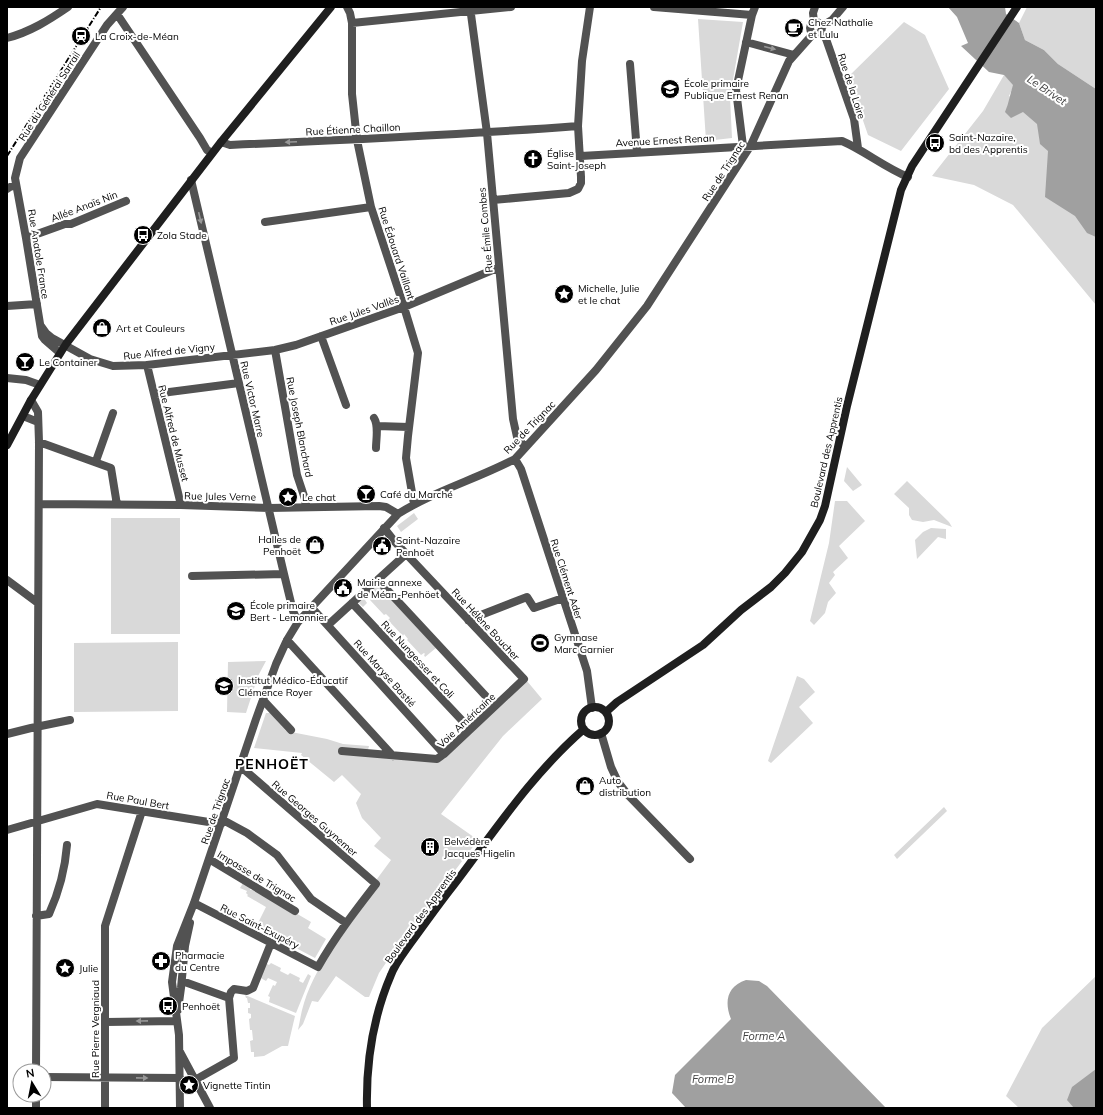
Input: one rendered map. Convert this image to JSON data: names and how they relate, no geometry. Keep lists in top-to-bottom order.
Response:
{
  "streets": {
    "main road": ["Boulevard des Apprentis"],
    "street": [
      "Rue de la Loire",
      "Rue du Général Sarrail",
      "Rue Étienne Chaillon",
      "Avenue Ernest Renan",
      "Rue de Trignac",
      "Allée Anaïs Nin",
      "Rue Émile Combes",
      "Rue Édouard Vaillant",
      "Rue Anatole France",
      "Rue Jules Vallès",
      "Rue Alfred de Vigny",
      "Rue Victor Marre",
      "Rue Joseph Blanchard",
      "Rue Alfred de Musset",
      "Rue Jules Verne",
      "Rue Clément Ader",
      "Rue Hélène Boucher",
      "Rue Nungesser et Coli",
      "Rue Maryse Bastié",
      "Voie Américaine",
      "Rue Paul Bert",
      "Rue Georges Guynemer",
      "Impasse de Trignac",
      "Rue Saint-Exupéry",
      "Rue Pierre Vergniaud"
    ]
  },
  "crossings": [
    ["Rue de la Loire", "Avenue Ernest Renan"],
    ["Rue de la Loire", "Rue de Trignac"],
    ["Rue du Général Sarrail", "Rue Anatole France"],
    ["Rue Étienne Chaillon", "Rue Émile Combes"],
    ["Rue Étienne Chaillon", "Rue Édouard Vaillant"],
    ["Avenue Ernest Renan", "Rue de Trignac"],
    ["Avenue Ernest Renan", "Boulevard des Apprentis"],
    ["Rue de Trignac", "Rue Émile Combes"],
    ["Rue de Trignac", "Rue Édouard Vaillant"],
    ["Rue de Trignac", "Rue Victor Marre"],
    ["Rue de Trignac", "Rue Jules Verne"],
    ["Rue de Trignac", "Rue Clément Ader"],
    ["Rue de Trignac", "Rue Hélène Boucher"],
    ["Rue de Trignac", "Rue Maryse Bastié"],
    ["Rue de Trignac", "Rue Paul Bert"],
    ["Rue de Trignac", "Rue Georges Guynemer"],
    ["Rue de Trignac", "Impasse de Trignac"],
    ["Rue de Trignac", "Rue Saint-Exupéry"],
    ["Allée Anaïs Nin", "Rue Anatole France"],
    ["Rue Émile Combes", "Rue Jules Vallès"],
    ["Rue Édouard Vaillant", "Rue Jules Vallès"],
    ["Rue Jules Vallès", "Rue Alfred de Vigny"],
    ["Rue Jules Vallès", "Rue Victor Marre"],
    ["Rue Jules Vallès", "Rue Joseph Blanchard"],
    ["Rue Alfred de Vigny", "Rue Victor Marre"],
    ["Rue Alfred de Vigny", "Rue Alfred de Musset"],
    ["Rue Victor Marre", "Rue Jules Verne"],
    ["Rue Joseph Blanchard", "Rue Jules Verne"],
    ["Rue Alfred de Musset", "Rue Jules Verne"],
    ["Boulevard des Apprentis", "Rue Clément Ader"],
    ["Rue Hélène Boucher", "Voie Américaine"],
    ["Rue Nungesser et Coli", "Voie Américaine"],
    ["Rue Maryse Bastié", "Voie Américaine"],
    ["Rue Paul Bert", "Rue Georges Guynemer"],
    ["Rue Paul Bert", "Rue Saint-Exupéry"],
    ["Rue Paul Bert", "Rue Pierre Vergniaud"],
    ["Rue Georges Guynemer", "Rue Saint-Exupéry"]
  ],
  "one_way": ["Rue Étienne Chaillon", "Rue Victor Marre"],
  "districts": ["PENHOËT"],
  "water": ["Le Brivet", "Forme A", "Forme B"],
  "places": {
    "cafe": ["Chez Nathalie et Lulu"],
    "station": ["La Croix-de-Méan"],
    "school or university": ["École primaire Publique Ernest Renan", "École primaire Bert - Lemonnier", "Institut Médico-Éducatif Clémence Royer"],
    "bus stop": ["Saint-Nazaire, bd des Apprentis", "Zola Stade", "Penhoët"],
    "church": ["Église Saint-Joseph"],
    "place": [
      "Michelle, Julie et le chat",
      "Le chat",
      "Julie",
      "Vignette Tintin"
    ],
    "shop": ["Art et Couleurs", "Halles de Penhoët", "Auto distribution"],
    "bar": ["Le Container", "Café du Marché"],
    "public building": ["Saint-Nazaire Penhoët", "Mairie annexe de Méan-Penhöet"],
    "sports": ["Gymnase Marc Garnier"],
    "building": ["Belvédère Jacques Higelin"],
    "pharmacy": ["Pharmacie du Centre"]
  },
  "north": "top"
}
